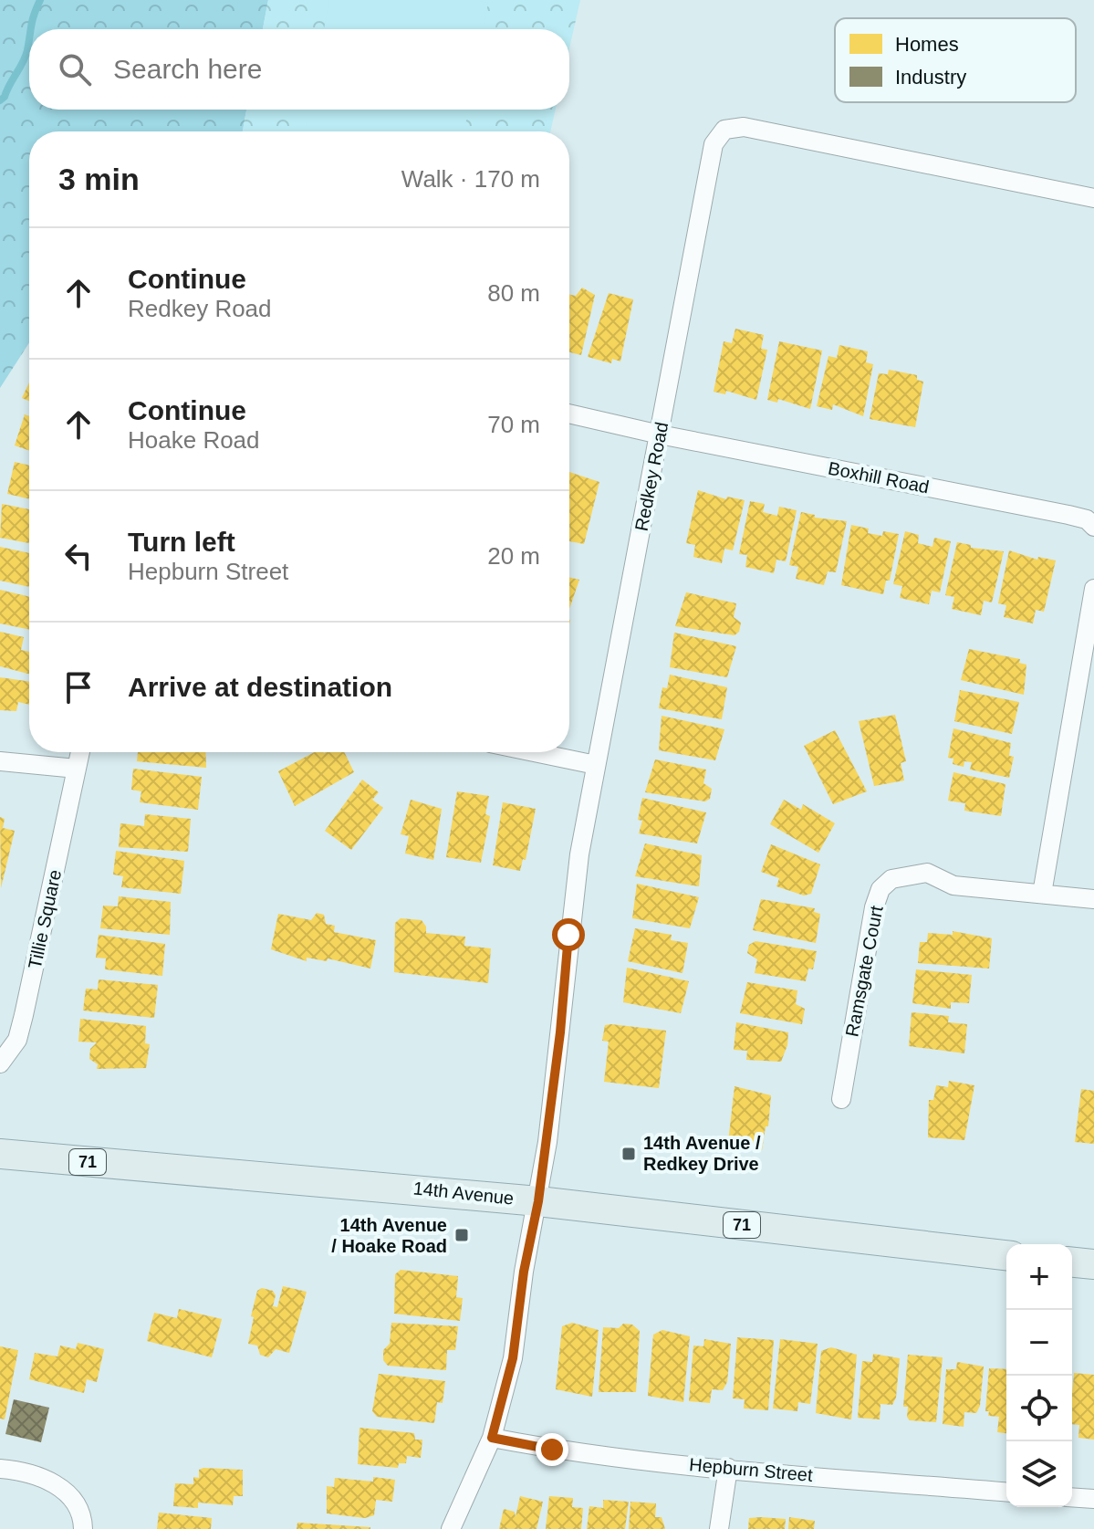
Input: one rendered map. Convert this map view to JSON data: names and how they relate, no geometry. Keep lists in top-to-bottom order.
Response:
{
  "streets": {
    "main road": ["71", "14th Avenue"],
    "street": [
      "Redkey Road",
      "Boxhill Road",
      "Tillie Square",
      "Ramsgate Court",
      "Hepburn Street"
    ]
  },
  "crossings": [
    ["Redkey Road", "Boxhill Road"],
    ["Redkey Road", "14th Avenue"],
    ["Redkey Road", "Hepburn Street"]
  ],
  "places": {
    "transit": ["14th Avenue / Redkey Drive", "14th Avenue / Hoake Road"]
  },
  "legend": ["Homes", "Industry"],
  "page": {
    "search": "Search here",
    "heading": ["3 min", "Walk · 170 m"],
    "list": [
      ["Continue", "Redkey Road", "80 m"],
      ["Continue", "Hoake Road", "70 m"],
      ["Turn left", "Hepburn Street", "20 m"],
      "Arrive at destination"
    ],
    "map_buttons": ["+", "−"]
  }
}
